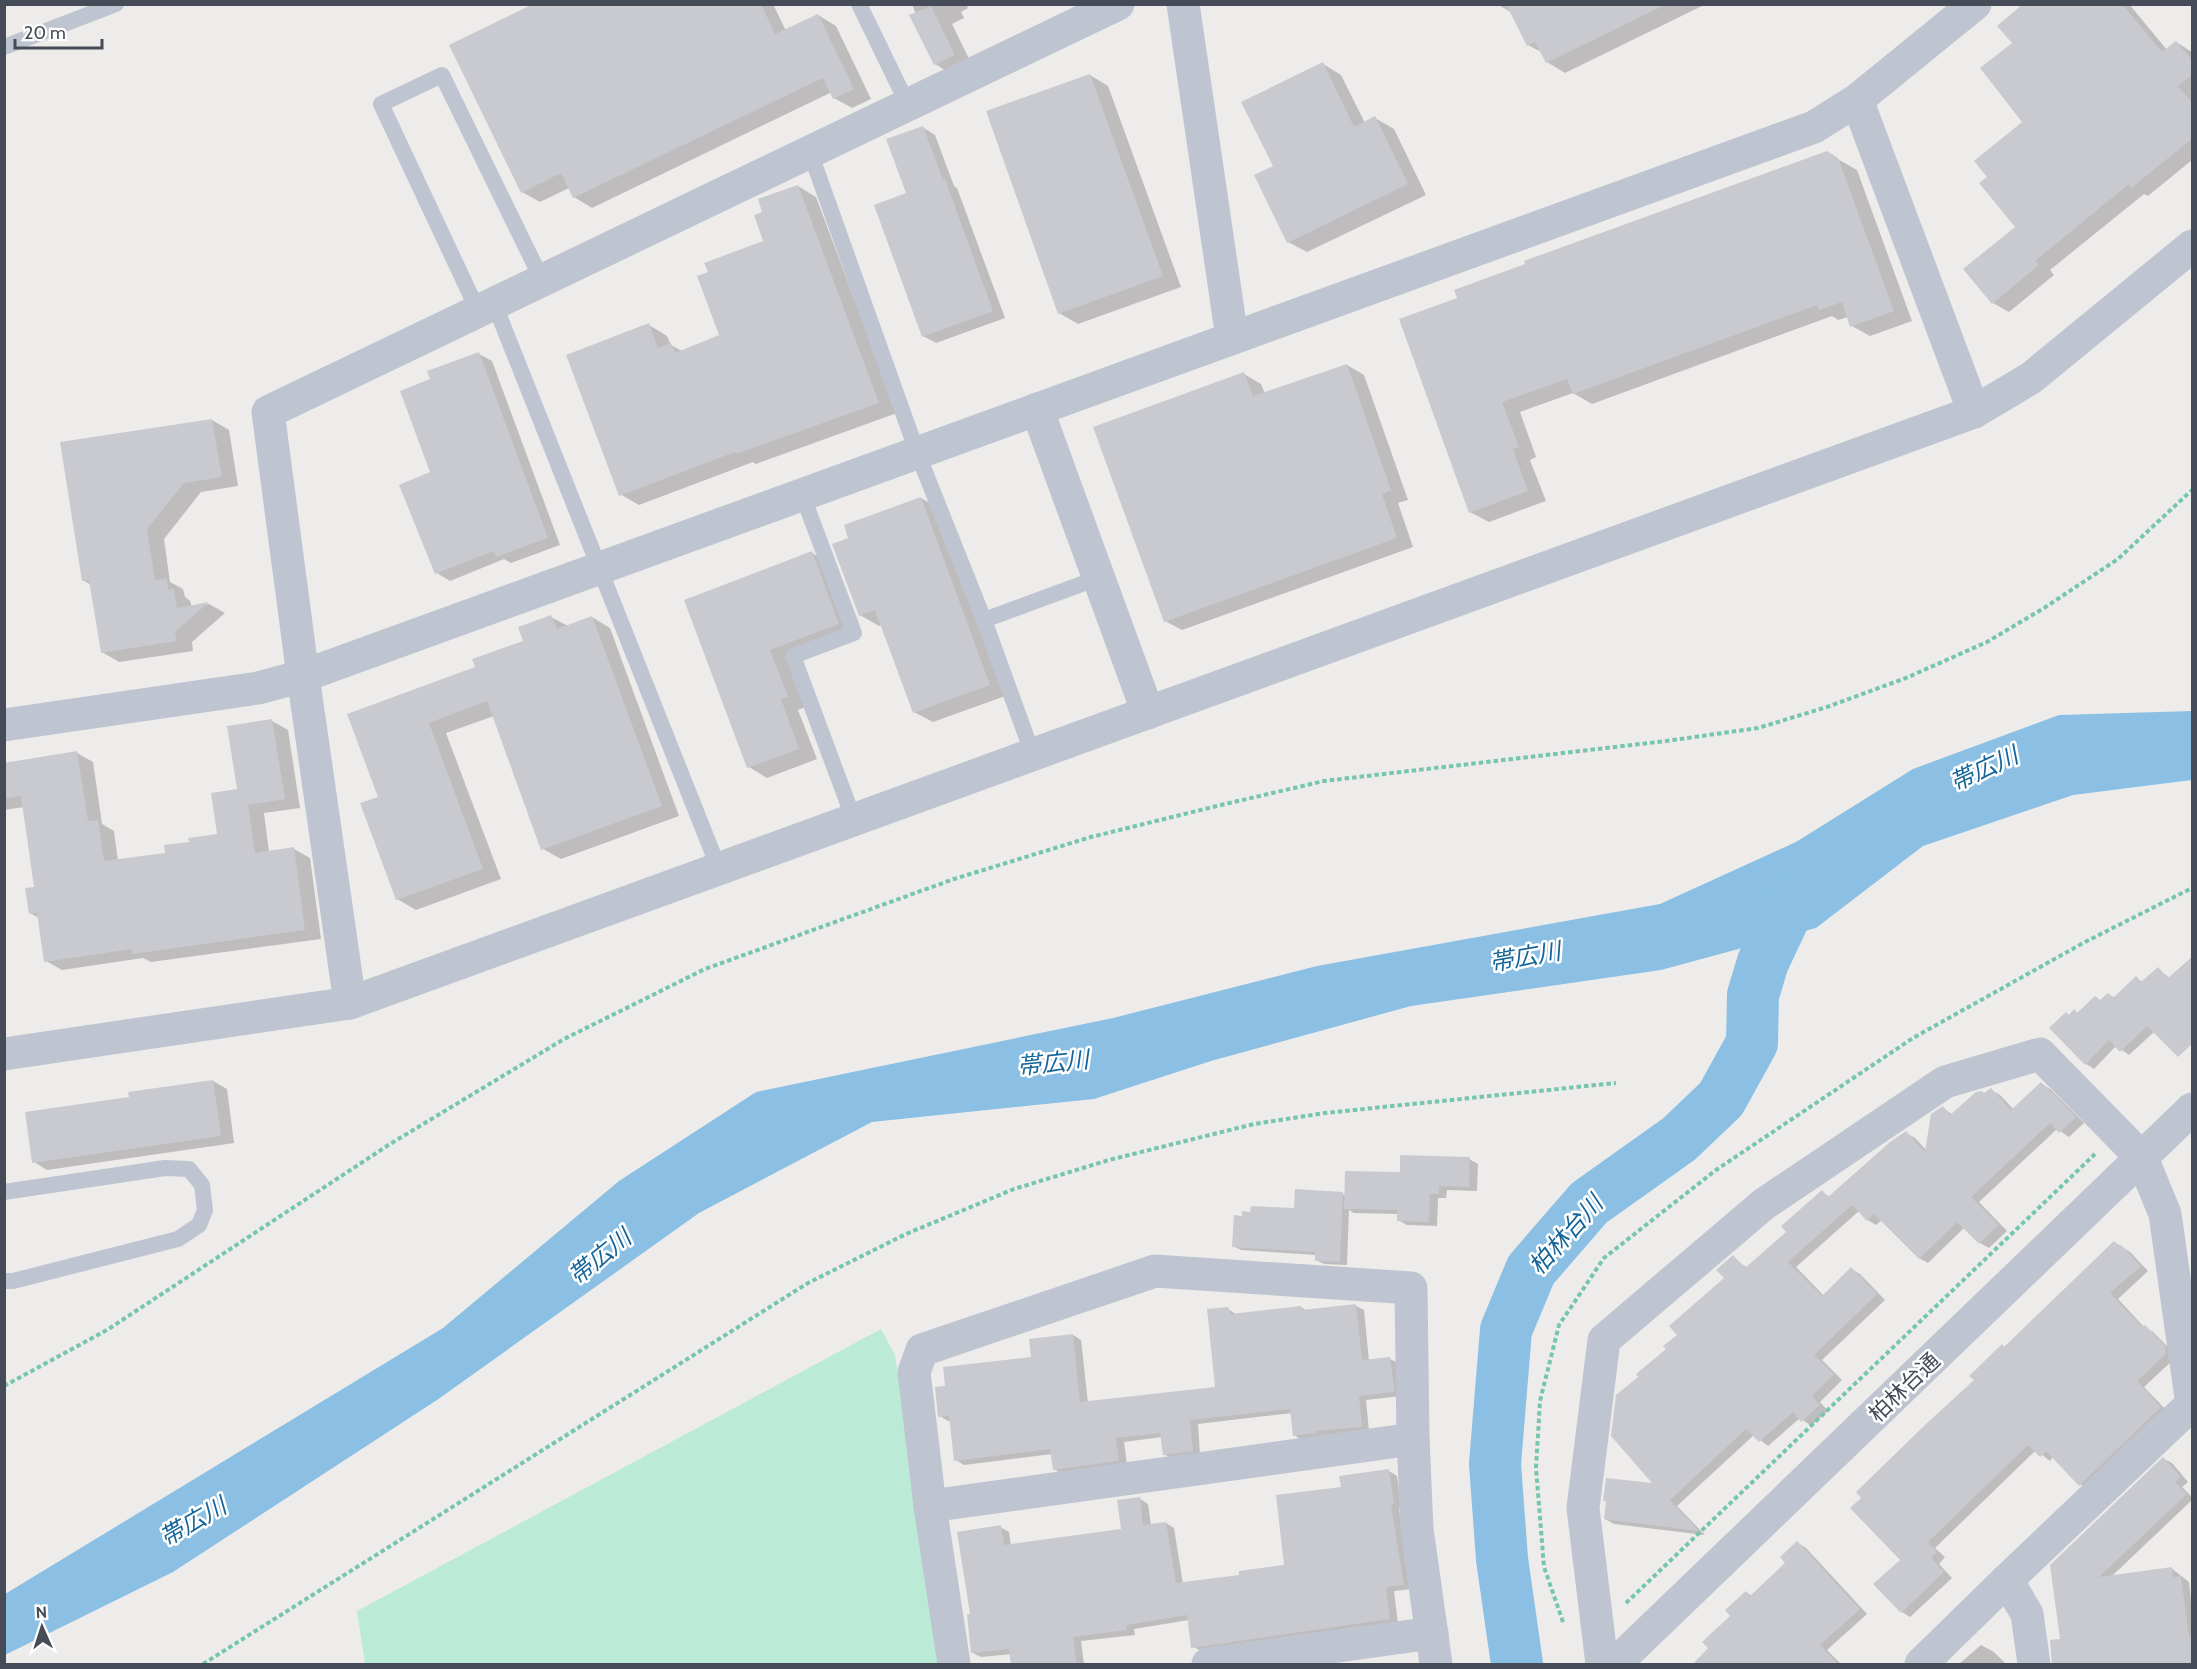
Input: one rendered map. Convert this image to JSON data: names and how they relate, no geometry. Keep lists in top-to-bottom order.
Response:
{
  "streets": {
    "street": ["柏林台通"]
  },
  "water": ["帯広川", "柏林台川"],
  "scale_bar": "20 m",
  "north": "top"
}
